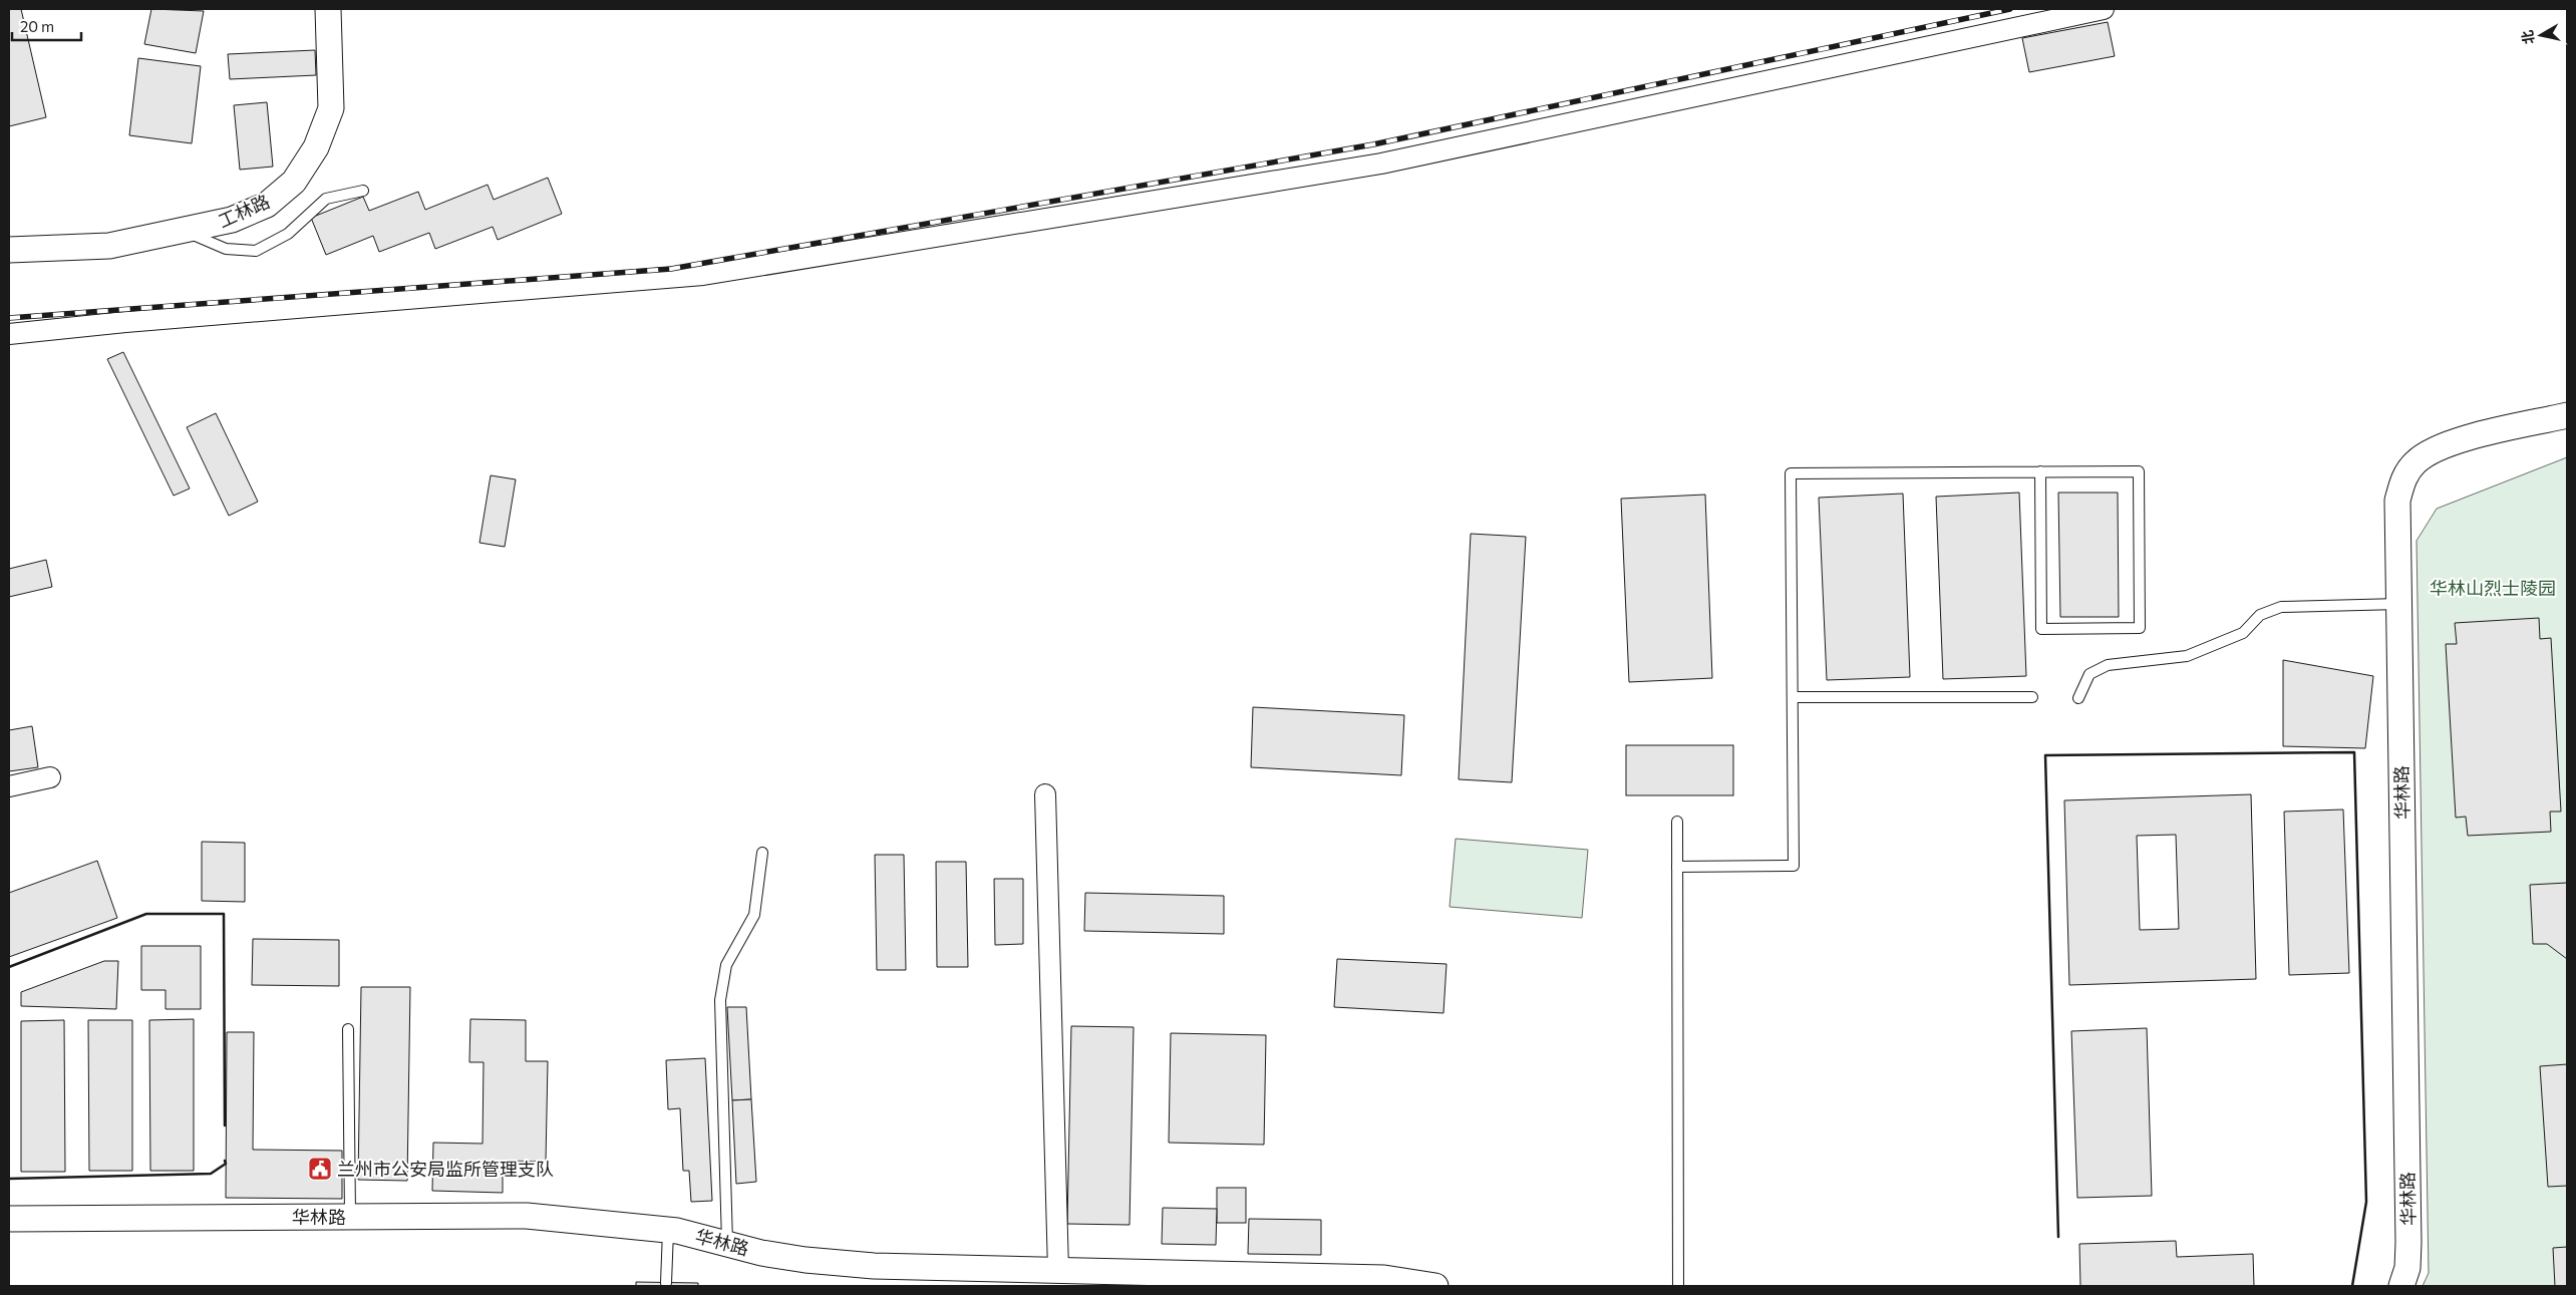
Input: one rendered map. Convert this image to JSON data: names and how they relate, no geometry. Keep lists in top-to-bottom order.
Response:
{
  "streets": {
    "street": ["工林路", "华林路"]
  },
  "parks": ["华林山烈士陵园"],
  "places": {
    "public building": ["兰州市公安局监所管理支队"]
  },
  "scale_bar": "20 m",
  "north": "left"
}
